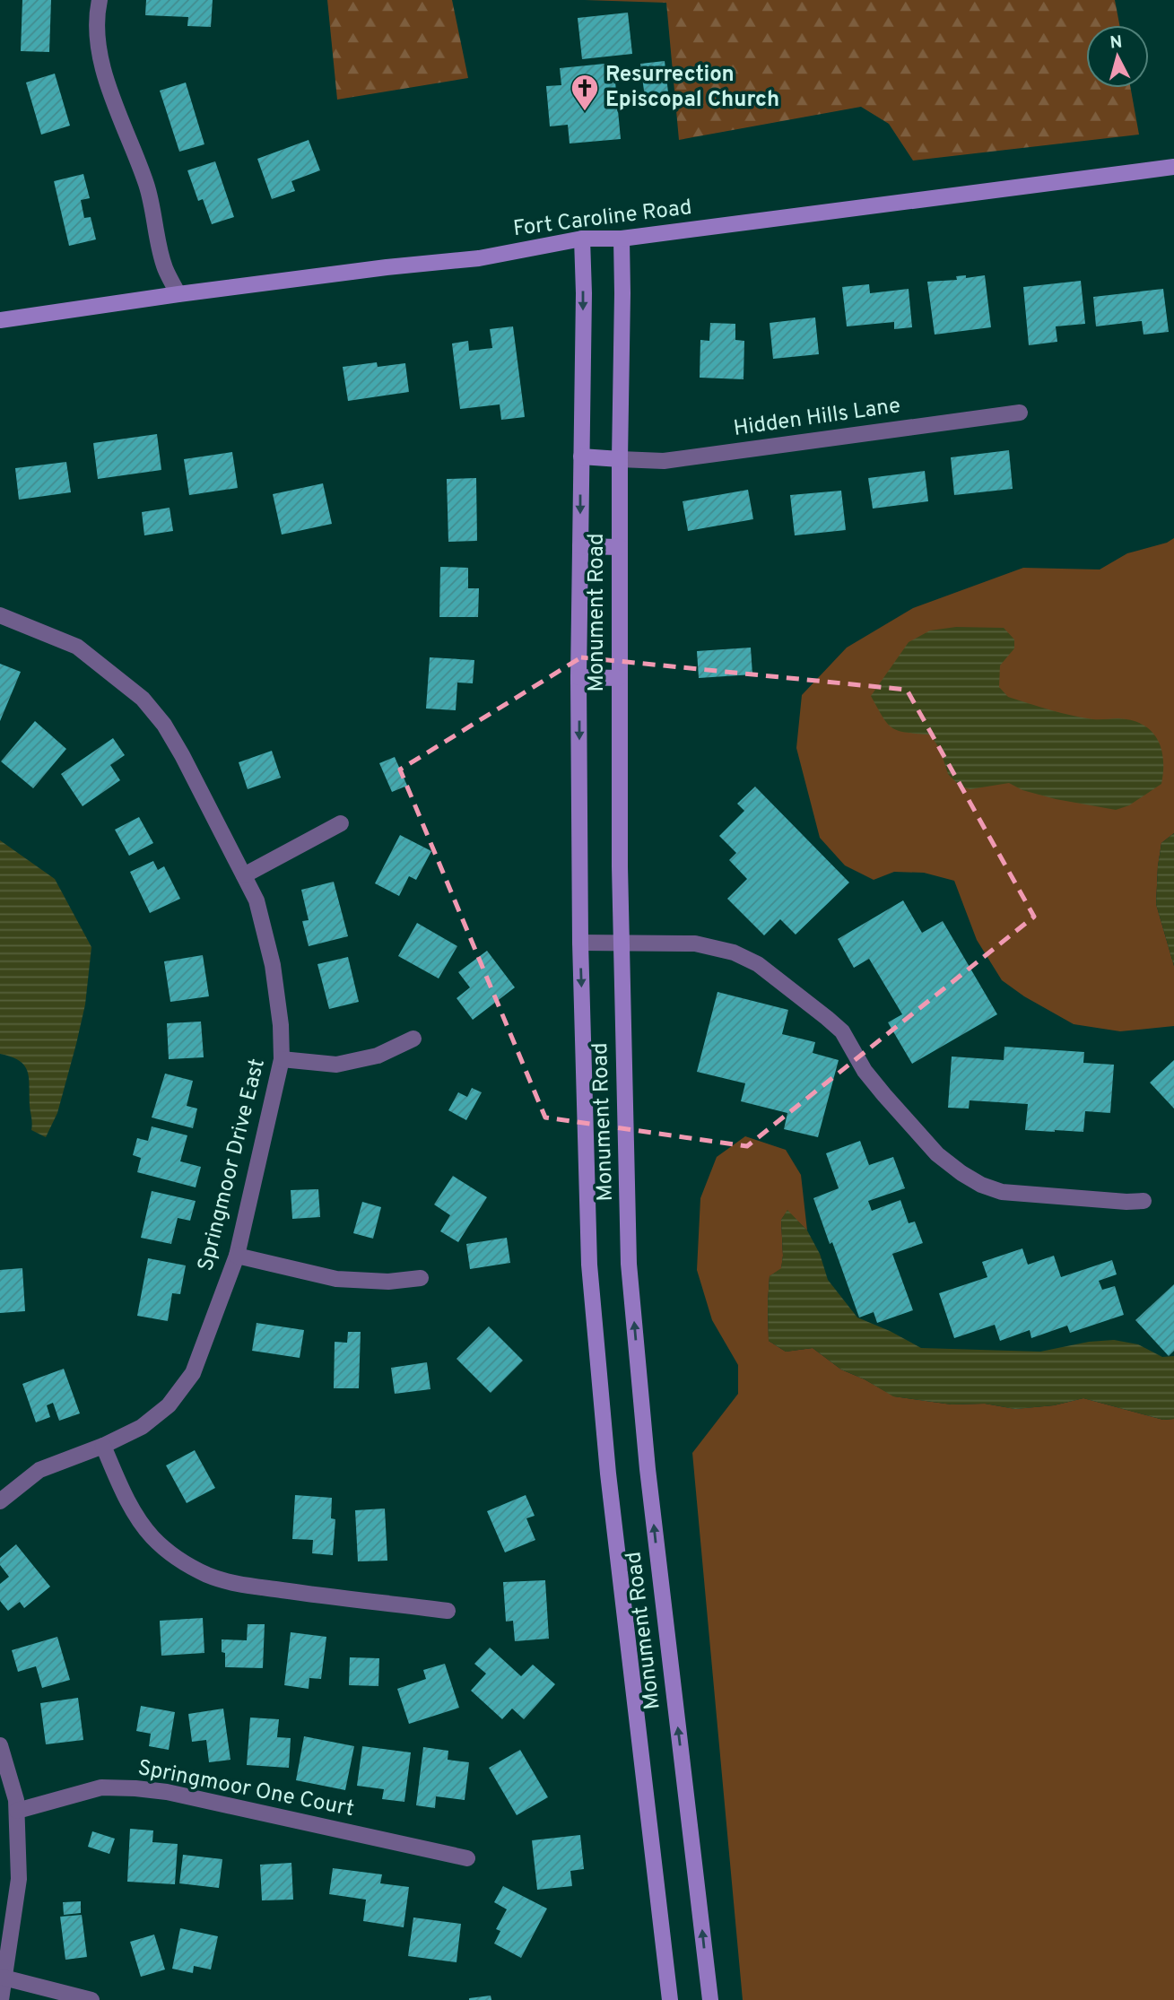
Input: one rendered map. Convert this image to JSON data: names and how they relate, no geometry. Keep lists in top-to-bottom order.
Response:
{
  "streets": {
    "street": [
      "Fort Caroline Road",
      "Hidden Hills Lane",
      "Monument Road",
      "Springmoor Drive East",
      "Springmoor One Court"
    ]
  },
  "crossings": [
    ["Fort Caroline Road", "Monument Road"],
    ["Hidden Hills Lane", "Monument Road"]
  ],
  "places": {
    "church": ["Resurrection Episcopal Church"]
  },
  "north": "top"
}
